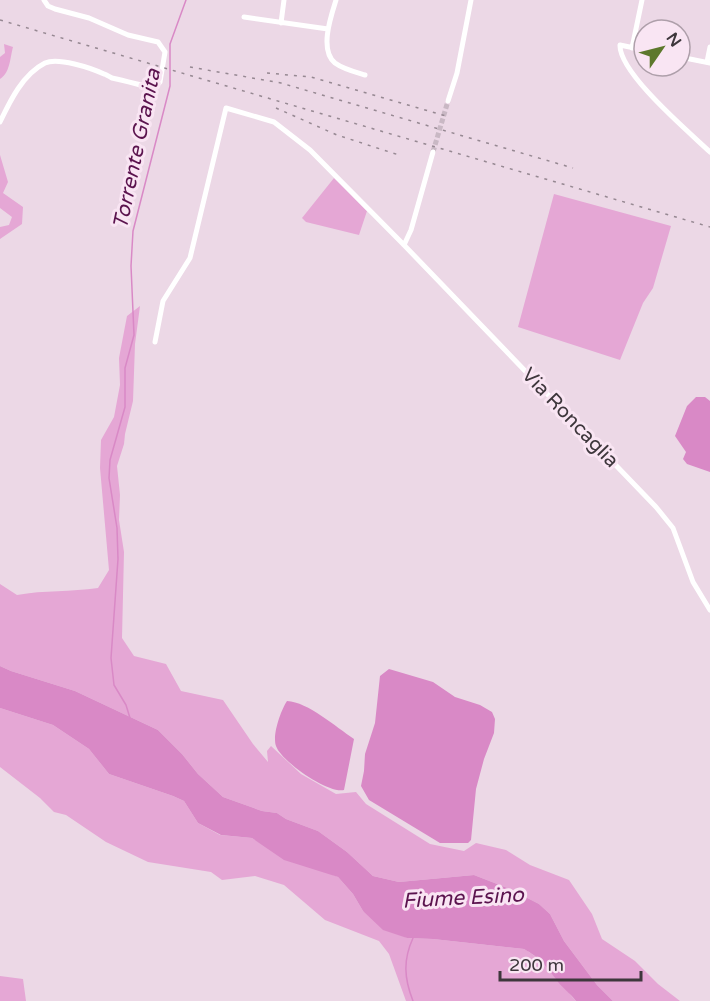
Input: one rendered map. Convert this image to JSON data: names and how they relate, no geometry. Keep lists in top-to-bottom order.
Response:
{
  "streets": {
    "street": ["Via Roncaglia"]
  },
  "water": ["Torrente Granita", "Fiume Esino"],
  "scale_bar": "200 m",
  "north": "top right"
}
